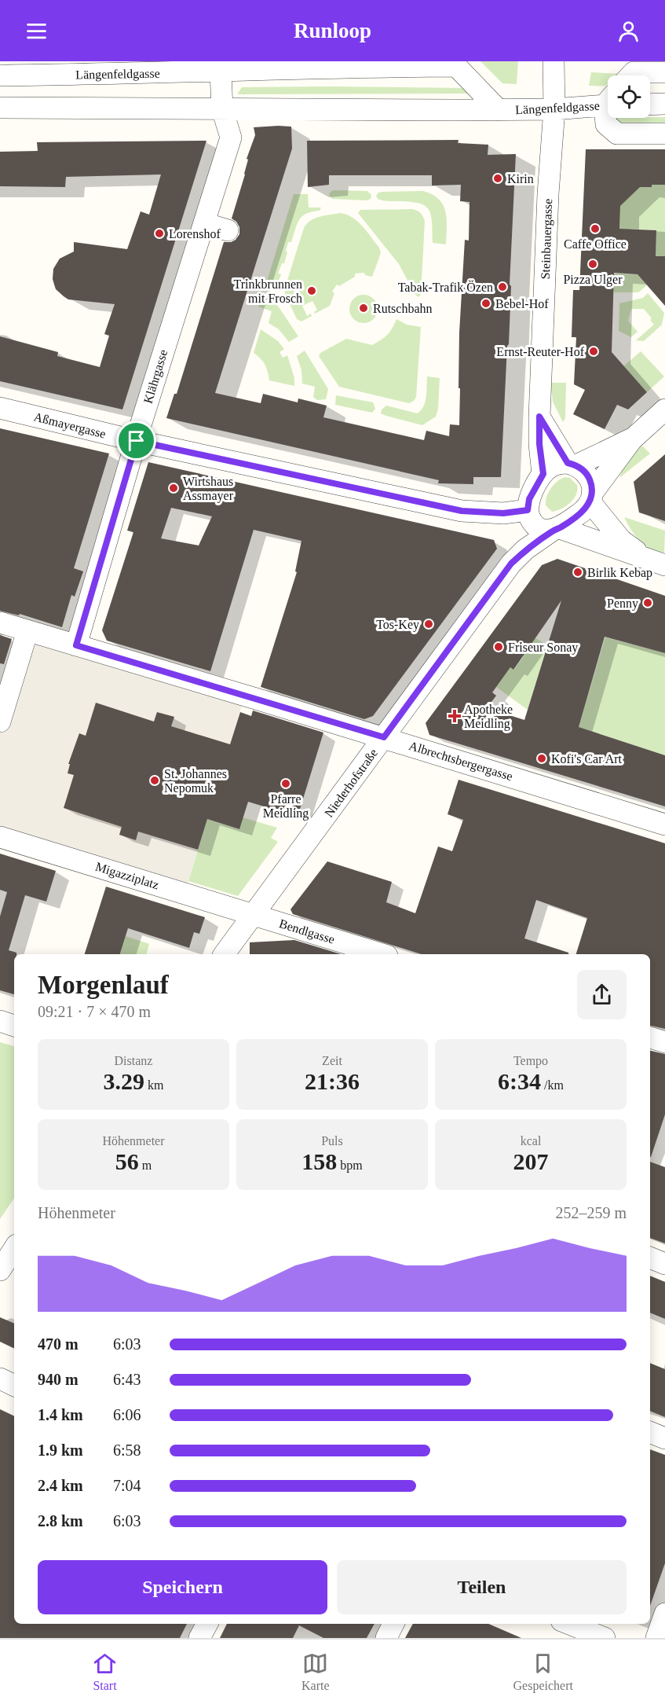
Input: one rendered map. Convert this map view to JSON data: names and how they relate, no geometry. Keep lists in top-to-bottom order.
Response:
{
  "streets": {
    "street": [
      "Längenfeldgasse",
      "Steinbauergasse",
      "Klährgasse",
      "Aßmayergasse",
      "Albrechtsbergergasse",
      "Niederhofstraße",
      "Migazziplatz",
      "Bendlgasse"
    ]
  },
  "crossings": [
    ["Längenfeldgasse", "Steinbauergasse"],
    ["Längenfeldgasse", "Klährgasse"],
    ["Steinbauergasse", "Aßmayergasse"],
    ["Steinbauergasse", "Niederhofstraße"],
    ["Klährgasse", "Aßmayergasse"],
    ["Klährgasse", "Albrechtsbergergasse"],
    ["Aßmayergasse", "Niederhofstraße"],
    ["Albrechtsbergergasse", "Niederhofstraße"],
    ["Niederhofstraße", "Migazziplatz"],
    ["Niederhofstraße", "Bendlgasse"],
    ["Migazziplatz", "Bendlgasse"]
  ],
  "places": {
    "other": [
      "Kirin",
      "Caffe Office",
      "Lorenshof",
      "Pizza Ulger",
      "Tabak-Trafik Özen",
      "Trinkbrunnen mit Frosch",
      "Bebel-Hof",
      "Rutschbahn",
      "Ernst-Reuter-Hof",
      "Wirtshaus Assmayer",
      "Birlik Kebap",
      "Penny",
      "Tos-Key",
      "Friseur Sonay",
      "Kofi's Car Art",
      "St. Johannes Nepomuk",
      "Pfarre Meidling"
    ],
    "health": ["Apotheke Meidling"]
  },
  "page": {
    "header": "Runloop",
    "heading": ["Morgenlauf", "09:21 · 7 × 470 m"],
    "stats": [
      ["Distanz", "3.29 km"],
      ["Zeit", "21:36"],
      ["Tempo", "6:34 /km"],
      ["Höhenmeter", "56 m"],
      ["Puls", "158 bpm"],
      ["kcal", "207"]
    ],
    "chart": ["Höhenmeter", "252–259 m"],
    "list": [
      {
        "name": "470 m",
        "note": "6:03"
      },
      {
        "name": "940 m",
        "note": "6:43"
      },
      {
        "name": "1.4 km",
        "note": "6:06"
      },
      {
        "name": "1.9 km",
        "note": "6:58"
      },
      {
        "name": "2.4 km",
        "note": "7:04"
      },
      {
        "name": "2.8 km",
        "note": "6:03"
      }
    ],
    "buttons": ["Speichern", "Teilen"],
    "tabs": ["Start", "Karte", "Gespeichert"]
  }
}
